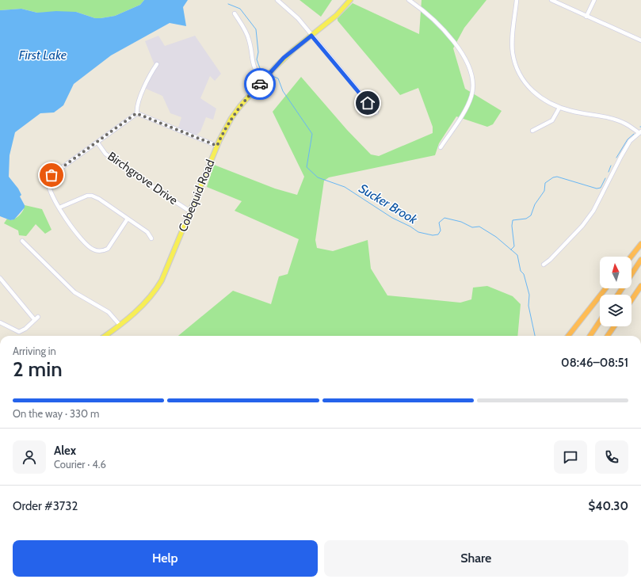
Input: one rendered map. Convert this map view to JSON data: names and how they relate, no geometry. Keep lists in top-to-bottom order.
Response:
{
  "streets": {
    "main road": ["Cobequid Road"],
    "street": ["Birchgrove Drive"]
  },
  "crossings": [
    ["Birchgrove Drive", "Cobequid Road"]
  ],
  "water": ["First Lake", "Sucker Brook"],
  "north": "top",
  "page": {
    "heading": ["2 min", "Arriving in", "08:46–08:51"],
    "panel": [
      "Alex",
      "Courier · 4.6",
      "Order #3732",
      "$40.30"
    ],
    "bar": "On the way · 330 m",
    "buttons": ["Help", "Share"]
  }
}
